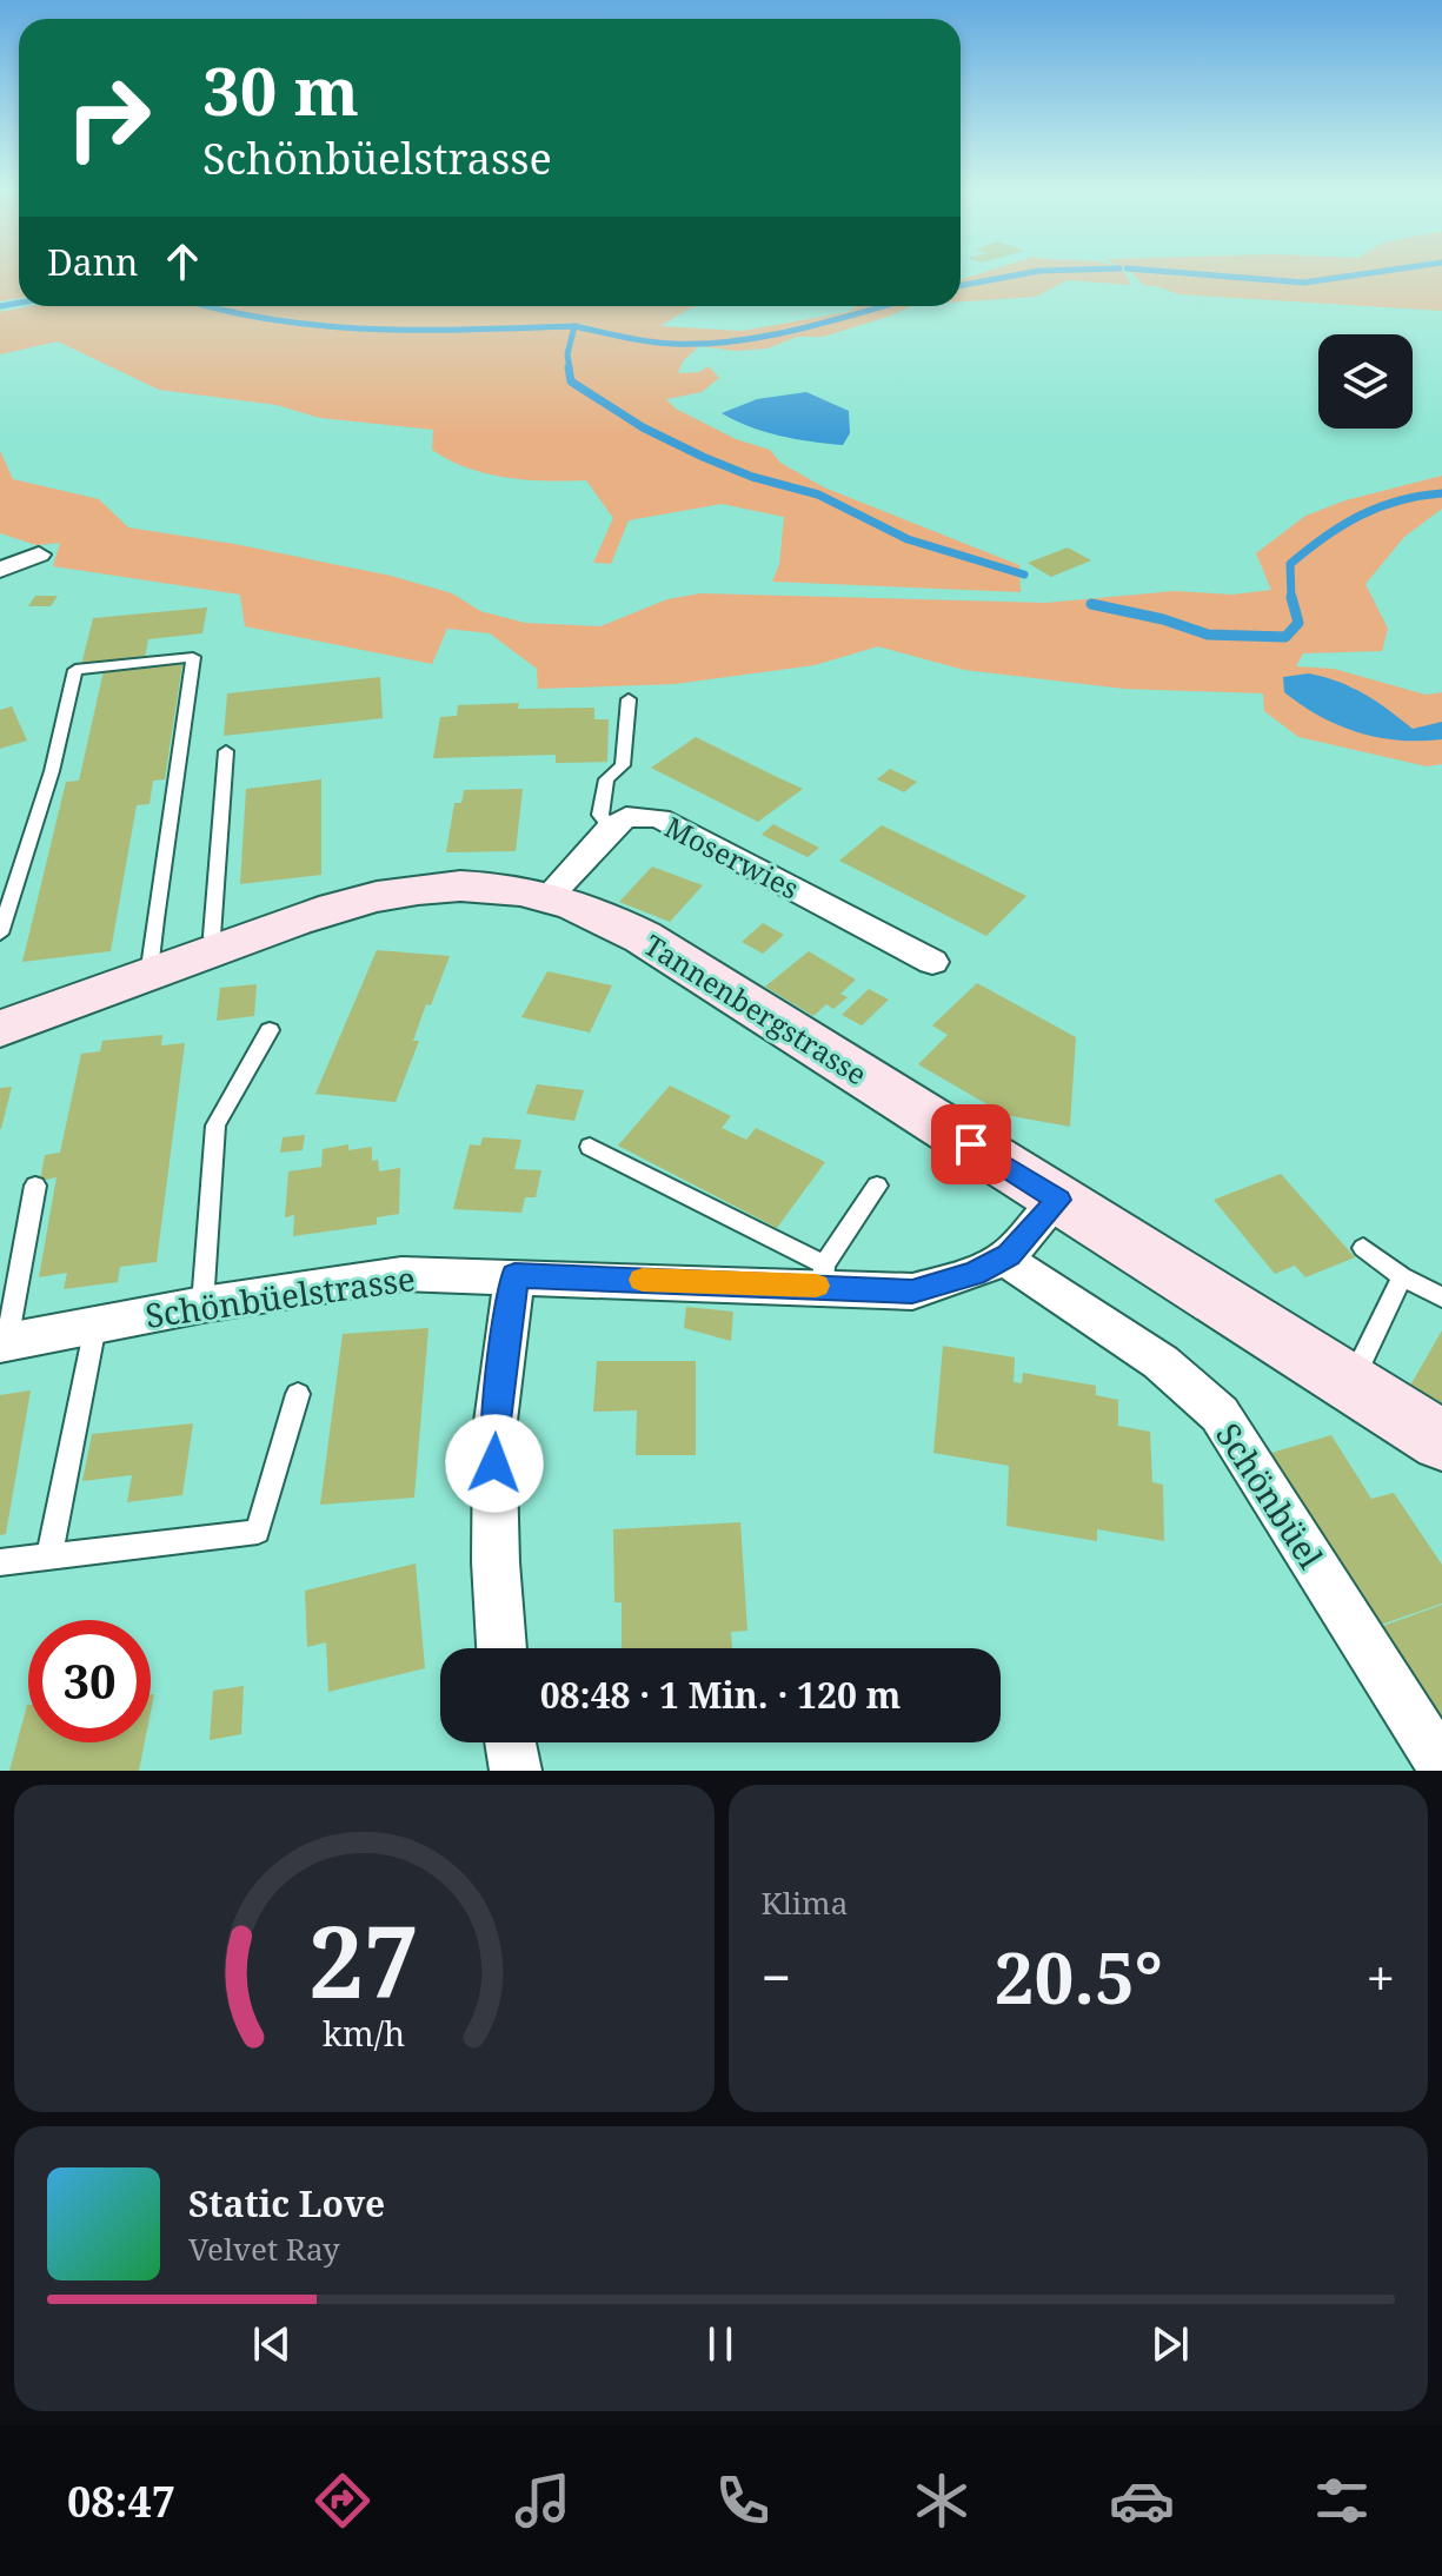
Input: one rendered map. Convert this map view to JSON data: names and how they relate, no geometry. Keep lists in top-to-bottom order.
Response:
{
  "streets": {
    "street": [
      "Moserwies",
      "Tannenbergstrasse",
      "Schönbüelstrasse",
      "Schönbüel"
    ]
  },
  "crossings": [
    ["Schönbüelstrasse", "Schönbüel"]
  ],
  "page": {
    "turn": ["30 m", "Schönbüelstrasse"],
    "then": "Dann",
    "limit": "30",
    "trip": "08:48 · 1 Min. · 120 m",
    "tile": "Klima",
    "heat": ["−", "20.5°", "+"],
    "song": ["Static Love", "Velvet Ray"],
    "tabs": "08:47",
    "gauge": ["27", "km/h"]
  }
}
